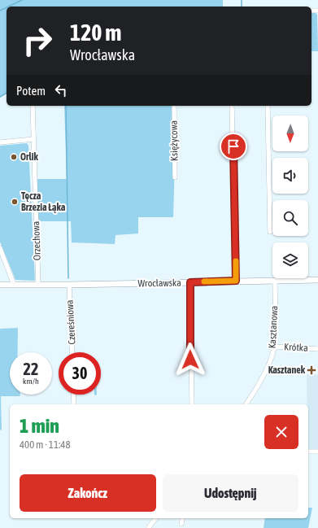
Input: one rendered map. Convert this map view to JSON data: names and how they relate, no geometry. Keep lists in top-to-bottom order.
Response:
{
  "streets": {
    "street": [
      "Księżycowa",
      "Orzechowa",
      "Wrocławska",
      "Czereśniowa",
      "Kasztanowa",
      "Krótka"
    ]
  },
  "crossings": [
    ["Orzechowa", "Wrocławska"],
    ["Wrocławska", "Czereśniowa"],
    ["Wrocławska", "Kasztanowa"],
    ["Kasztanowa", "Krótka"]
  ],
  "places": {
    "other": ["Orlik", "Tęcza Brzezia Łąka"],
    "health": ["Kasztanek"]
  },
  "north": "bottom",
  "page": {
    "turn": ["120 m", "Wrocławska"],
    "then": "Potem",
    "speed": "22 km/h",
    "limit": "30",
    "heading": ["1 min", "400 m · 11:48"],
    "buttons": ["Zakończ", "Udostępnij"]
  }
}
